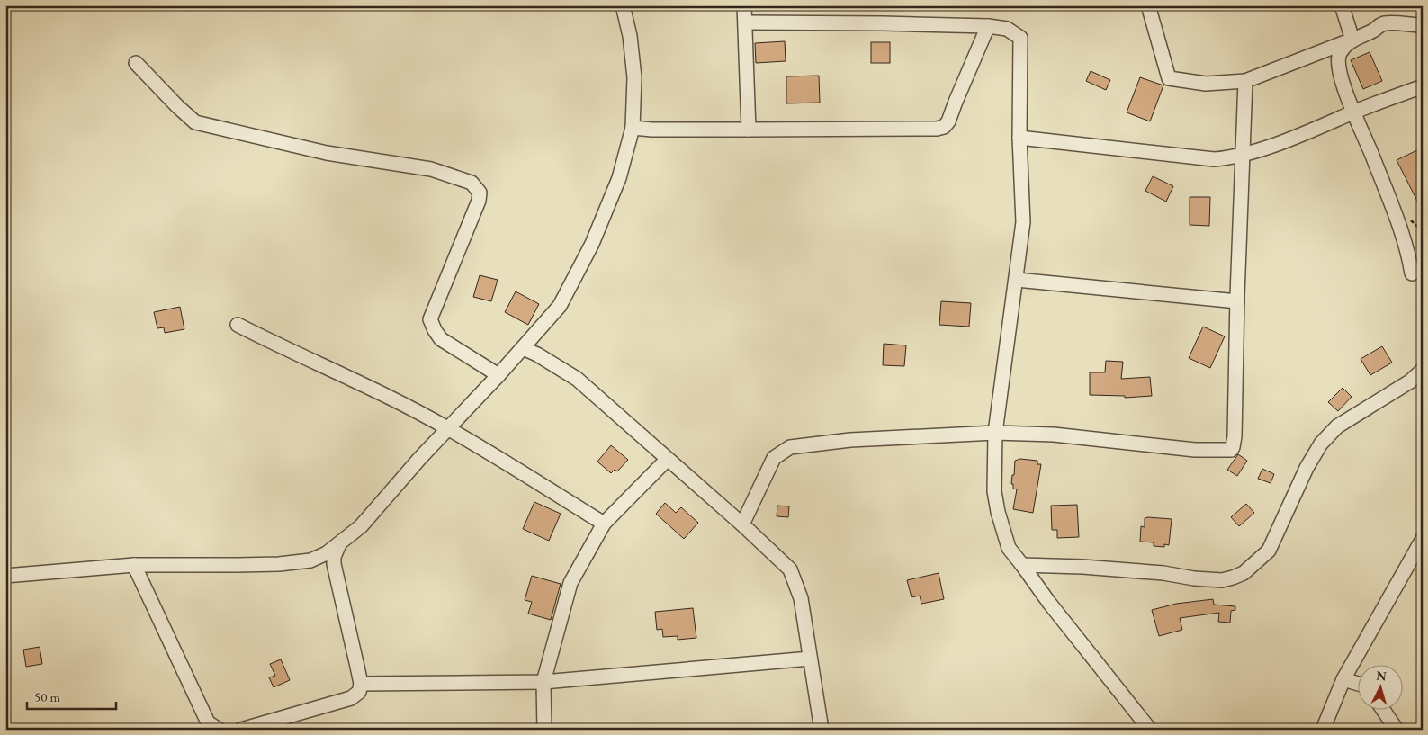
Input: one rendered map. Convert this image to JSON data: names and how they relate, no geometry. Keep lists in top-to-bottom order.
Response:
{
  "scale_bar": "50 m",
  "north": "top"
}
